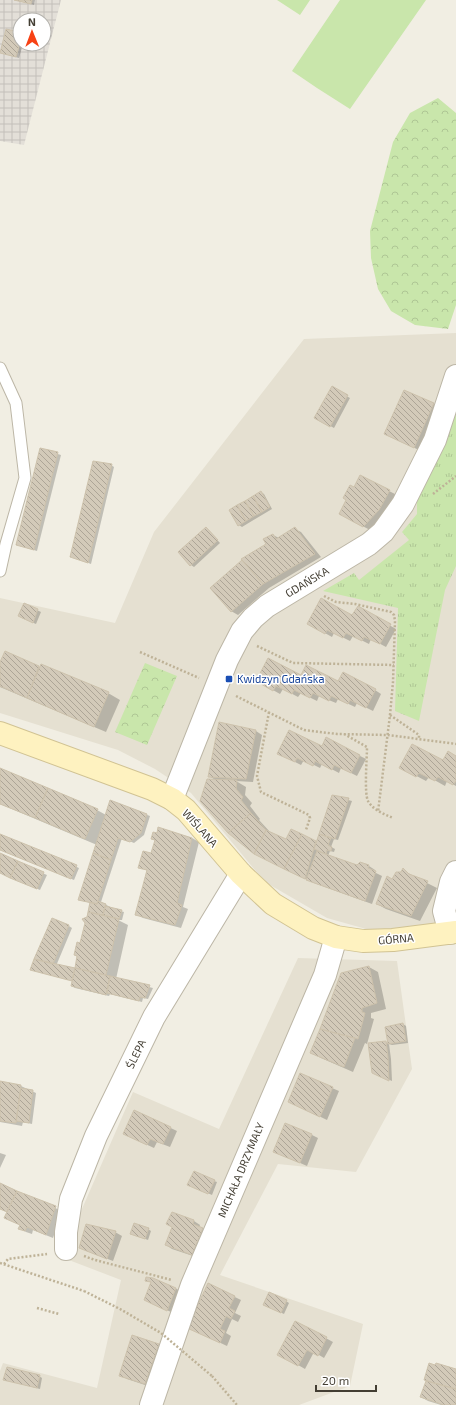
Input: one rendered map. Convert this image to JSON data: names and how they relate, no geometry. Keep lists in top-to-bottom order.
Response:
{
  "streets": {
    "street": [
      "GDAŃSKA",
      "WIŚLANA",
      "GÓRNA",
      "ŚLEPA",
      "MICHAŁA DRZYMAŁY"
    ]
  },
  "crossings": [
    ["GDAŃSKA", "WIŚLANA"],
    ["WIŚLANA", "GÓRNA"],
    ["WIŚLANA", "ŚLEPA"],
    ["WIŚLANA", "MICHAŁA DRZYMAŁY"],
    ["GÓRNA", "MICHAŁA DRZYMAŁY"]
  ],
  "places": {
    "transit": ["Kwidzyn Gdańska"]
  },
  "scale_bar": "20 m",
  "north": "top"
}
